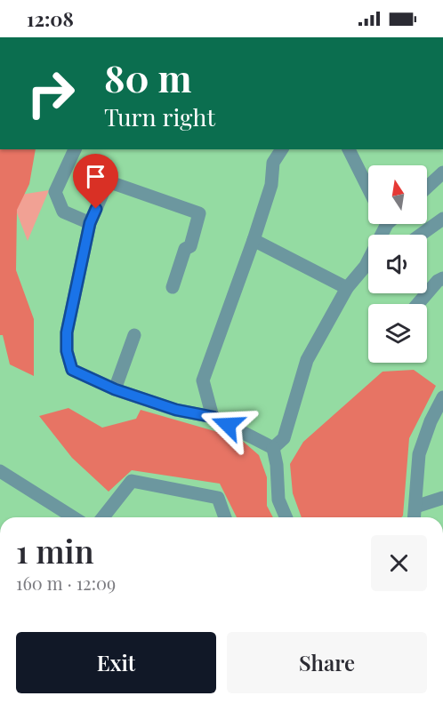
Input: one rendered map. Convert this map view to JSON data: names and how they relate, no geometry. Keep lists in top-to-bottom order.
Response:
{
  "north": "top",
  "page": {
    "status": "12:08",
    "turn": ["80 m", "Turn right"],
    "heading": ["1 min", "160 m · 12:09"],
    "buttons": ["Exit", "Share"]
  }
}
